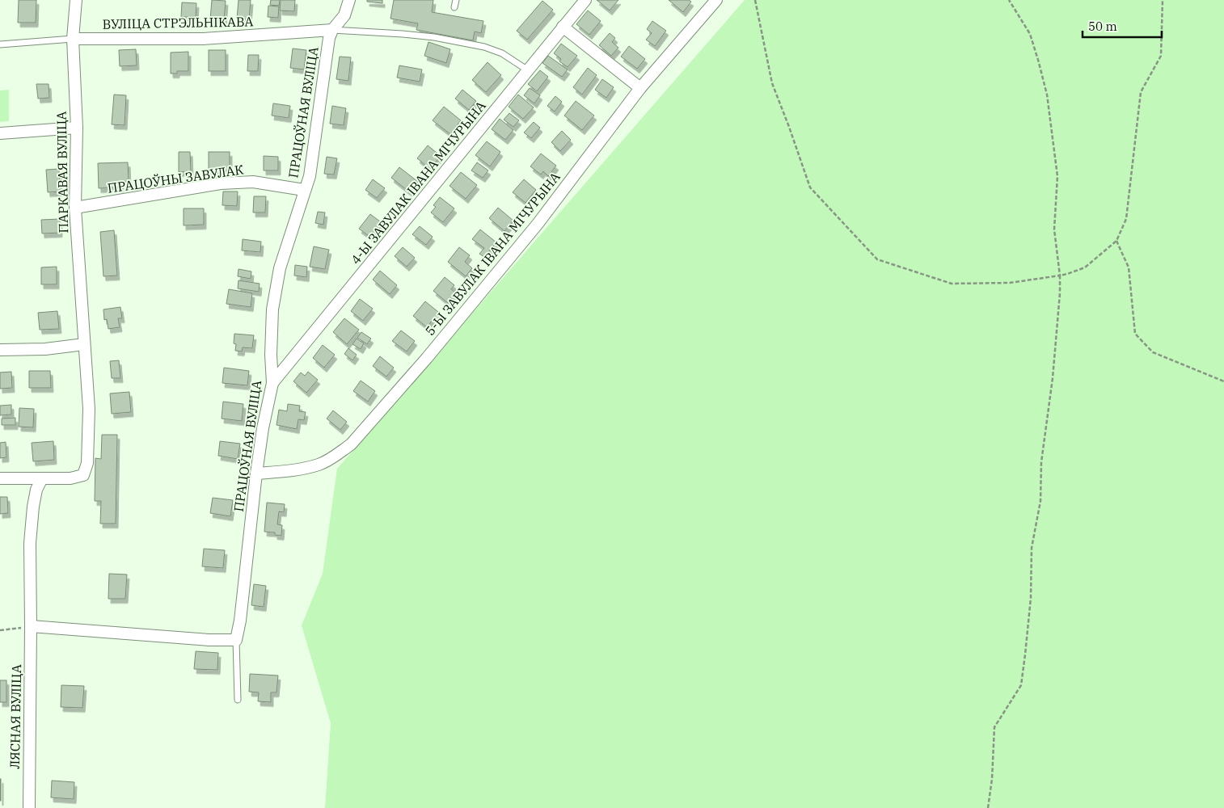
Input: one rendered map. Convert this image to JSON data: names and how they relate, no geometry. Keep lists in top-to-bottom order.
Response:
{
  "streets": {
    "street": [
      "ВУЛІЦА СТРЭЛЬНІКАВА",
      "ПРАЦОЎНАЯ ВУЛІЦА",
      "ПАРКАВАЯ ВУЛІЦА",
      "ПРАЦОЎНЫ ЗАВУЛАК",
      "4-Ы ЗАВУЛАК ІВАНА МІЧУРЫНА",
      "5-Ы ЗАВУЛАК ІВАНА МІЧУРЫНА",
      "ЛЯСНАЯ ВУЛІЦА"
    ]
  },
  "crossings": [
    ["ВУЛІЦА СТРЭЛЬНІКАВА", "ПРАЦОЎНАЯ ВУЛІЦА"],
    ["ВУЛІЦА СТРЭЛЬНІКАВА", "ПАРКАВАЯ ВУЛІЦА"],
    ["ПРАЦОЎНАЯ ВУЛІЦА", "ПРАЦОЎНЫ ЗАВУЛАК"],
    ["ПРАЦОЎНАЯ ВУЛІЦА", "4-Ы ЗАВУЛАК ІВАНА МІЧУРЫНА"],
    ["ПРАЦОЎНАЯ ВУЛІЦА", "5-Ы ЗАВУЛАК ІВАНА МІЧУРЫНА"],
    ["ПАРКАВАЯ ВУЛІЦА", "ПРАЦОЎНЫ ЗАВУЛАК"],
    ["ПАРКАВАЯ ВУЛІЦА", "ЛЯСНАЯ ВУЛІЦА"]
  ],
  "scale_bar": "50 m"
}
